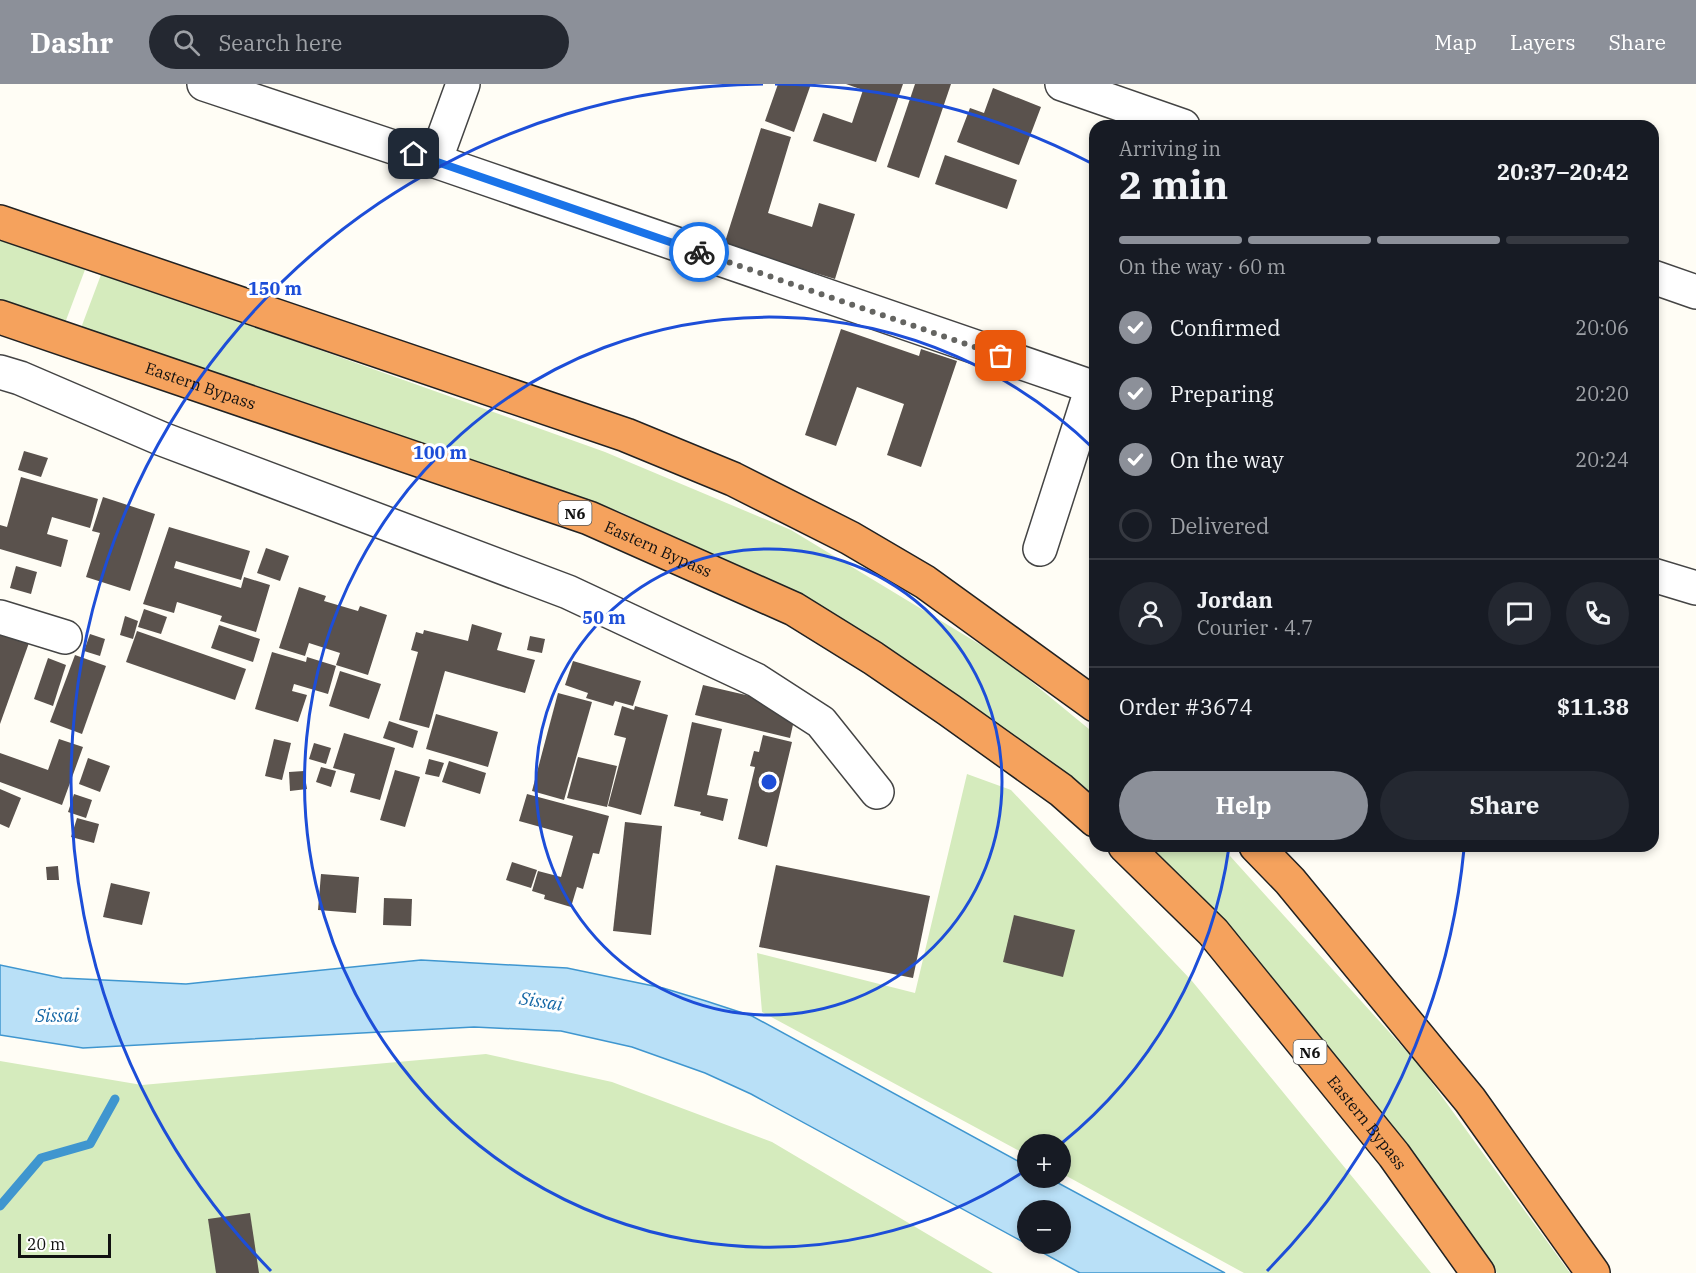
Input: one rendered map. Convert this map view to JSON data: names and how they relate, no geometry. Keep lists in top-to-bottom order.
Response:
{
  "streets": {
    "highway": ["Eastern Bypass", "N6"]
  },
  "water": ["Sissai"],
  "scale_bar": "20 m",
  "page": {
    "header": "Dashr",
    "search": "Search here",
    "nav": ["Map", "Layers", "Share"],
    "heading": ["2 min", "Arriving in", "20:37–20:42"],
    "panel": [
      "Jordan",
      "Courier · 4.7",
      "Order #3674",
      "$11.38"
    ],
    "bar": "On the way · 60 m",
    "list": [
      ["Confirmed", "20:06"],
      ["Preparing", "20:20"],
      ["On the way", "20:24"],
      "Delivered"
    ],
    "buttons": ["Help", "Share"],
    "map_buttons": ["+", "−"],
    "scale": "20 m"
  },
  "rings": ["150 m", "100 m", "50 m"]
}
